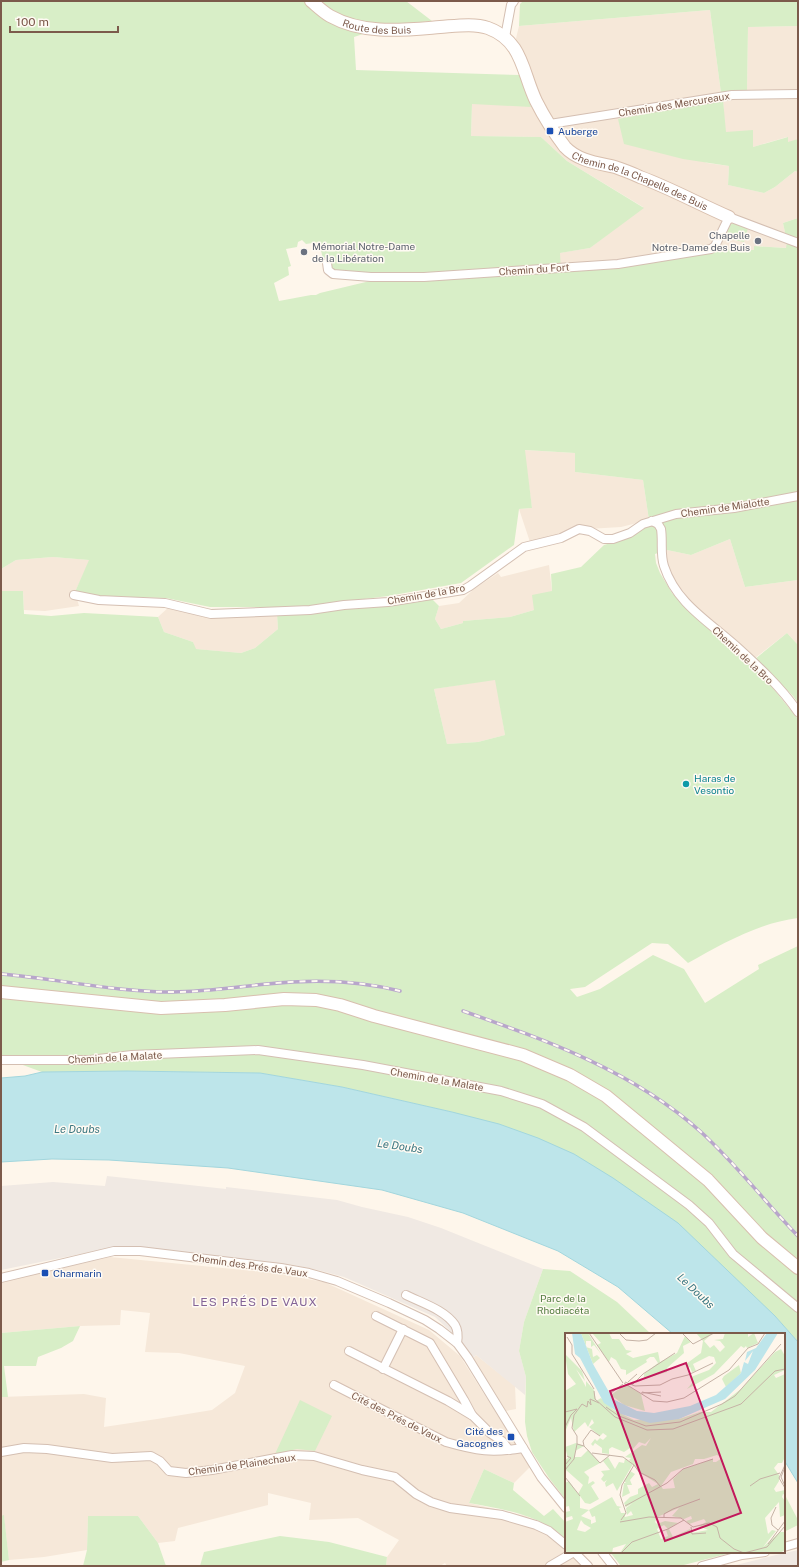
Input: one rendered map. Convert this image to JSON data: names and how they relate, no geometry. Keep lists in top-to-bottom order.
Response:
{
  "streets": {
    "main road": ["Route des Buis", "Chemin de la Chapelle des Buis"],
    "street": [
      "Chemin des Mercureaux",
      "Chemin du Fort",
      "Chemin de Mialotte",
      "Chemin de la Bro",
      "Chemin de la Malate",
      "Chemin des Prés de Vaux",
      "Cité des Prés de Vaux",
      "Chemin de Plainechaux"
    ]
  },
  "crossings": [
    ["Route des Buis", "Chemin de la Chapelle des Buis"],
    ["Chemin des Mercureaux", "Chemin de la Chapelle des Buis"],
    ["Chemin de la Chapelle des Buis", "Chemin du Fort"],
    ["Chemin de Mialotte", "Chemin de la Bro"],
    ["Chemin des Prés de Vaux", "Cité des Prés de Vaux"]
  ],
  "districts": ["LES PRÉS DE VAUX"],
  "water": ["Le Doubs"],
  "parks": ["Parc de la Rhodiacéta"],
  "places": {
    "transit": ["Auberge", "Charmarin", "Cité des Gacognes"],
    "other": ["Chapelle Notre-Dame des Buis", "Mémorial Notre-Dame de la Libération", "Haras de Vesontio"]
  },
  "scale_bar": "100 m"
}
